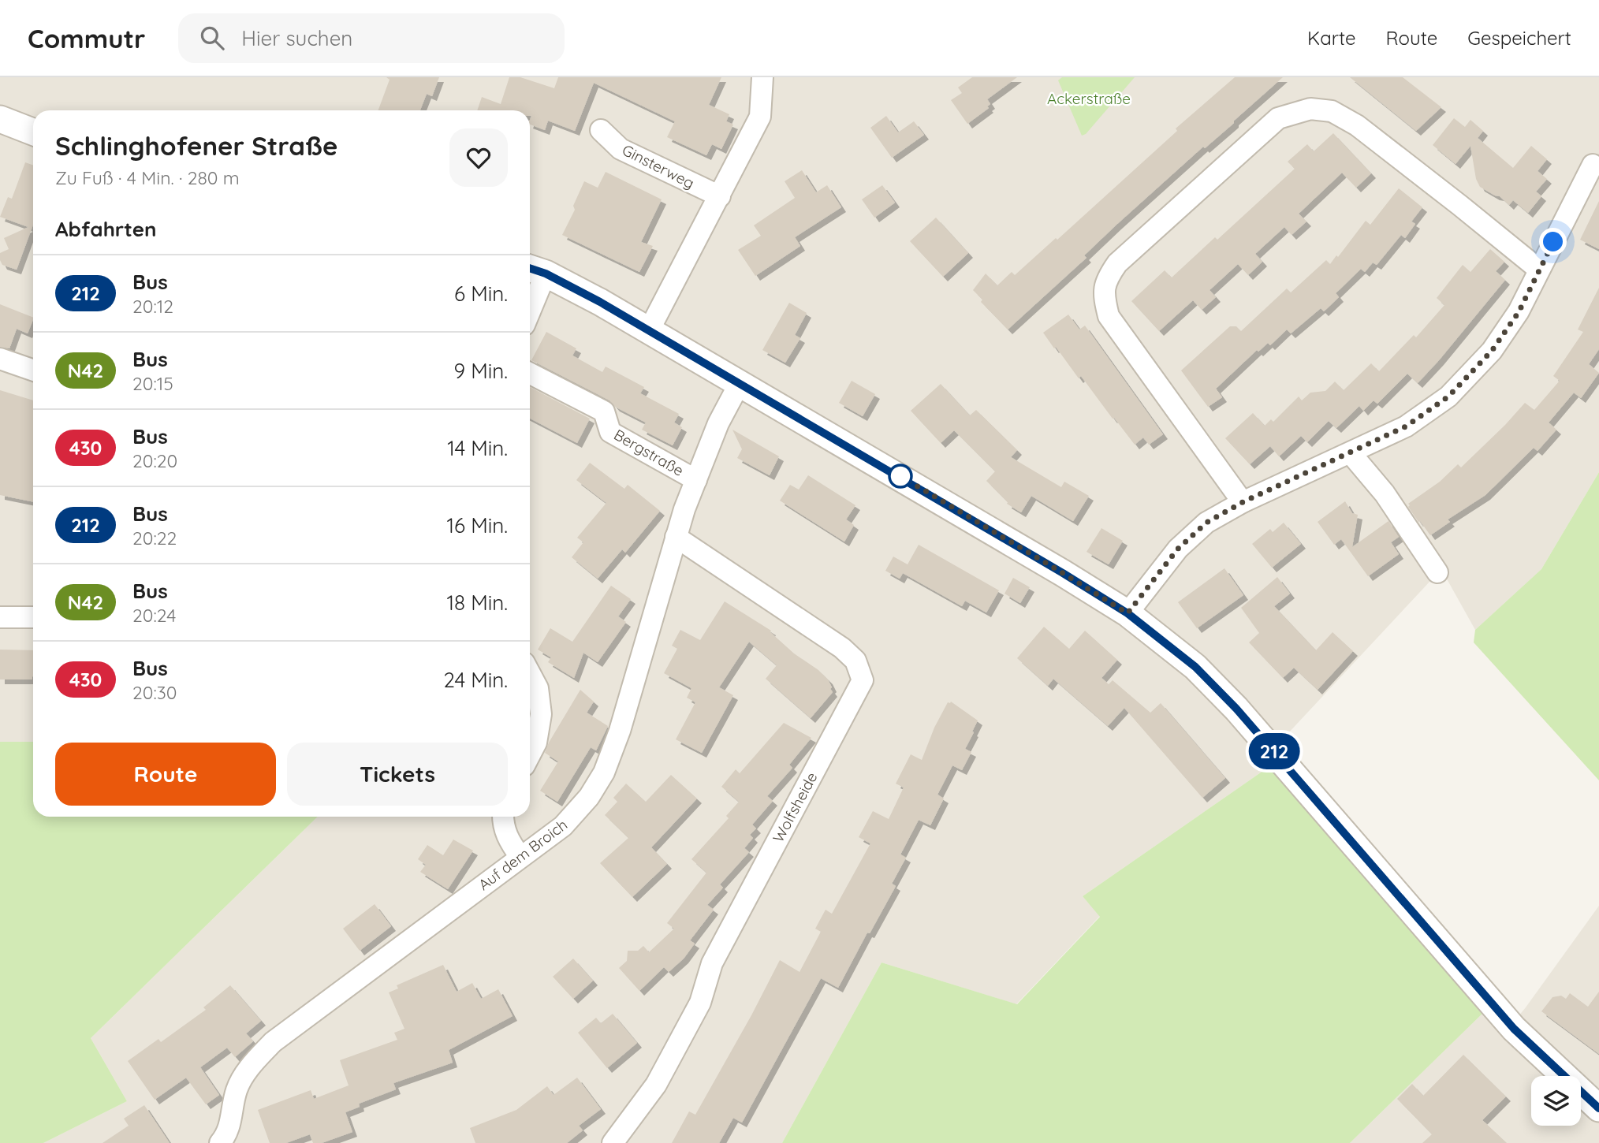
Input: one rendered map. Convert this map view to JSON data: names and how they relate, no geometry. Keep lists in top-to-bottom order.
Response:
{
  "streets": {
    "street": [
      "Ginsterweg",
      "Bergstraße",
      "Wolfsheide",
      "Auf dem Broich"
    ]
  },
  "crossings": [
    ["Bergstraße", "Auf dem Broich"],
    ["Wolfsheide", "Auf dem Broich"]
  ],
  "parks": ["Ackerstraße"],
  "lines": ["bus line 212"],
  "page": {
    "header": "Commutr",
    "search": "Hier suchen",
    "nav": ["Karte", "Route", "Gespeichert"],
    "on_map": "212",
    "heading": [
      ["Schlinghofener Straße", "Zu Fuß · 4 Min. · 280 m"],
      "Abfahrten"
    ],
    "list": [
      {
        "mark": "212",
        "name": "Bus",
        "note": "20:12",
        "value": "6 Min."
      },
      {
        "mark": "N42",
        "name": "Bus",
        "note": "20:15",
        "value": "9 Min."
      },
      {
        "mark": "430",
        "name": "Bus",
        "note": "20:20",
        "value": "14 Min."
      },
      {
        "mark": "212",
        "name": "Bus",
        "note": "20:22",
        "value": "16 Min."
      },
      {
        "mark": "N42",
        "name": "Bus",
        "note": "20:24",
        "value": "18 Min."
      },
      {
        "mark": "430",
        "name": "Bus",
        "note": "20:30",
        "value": "24 Min."
      }
    ],
    "buttons": ["Route", "Tickets"]
  }
}
